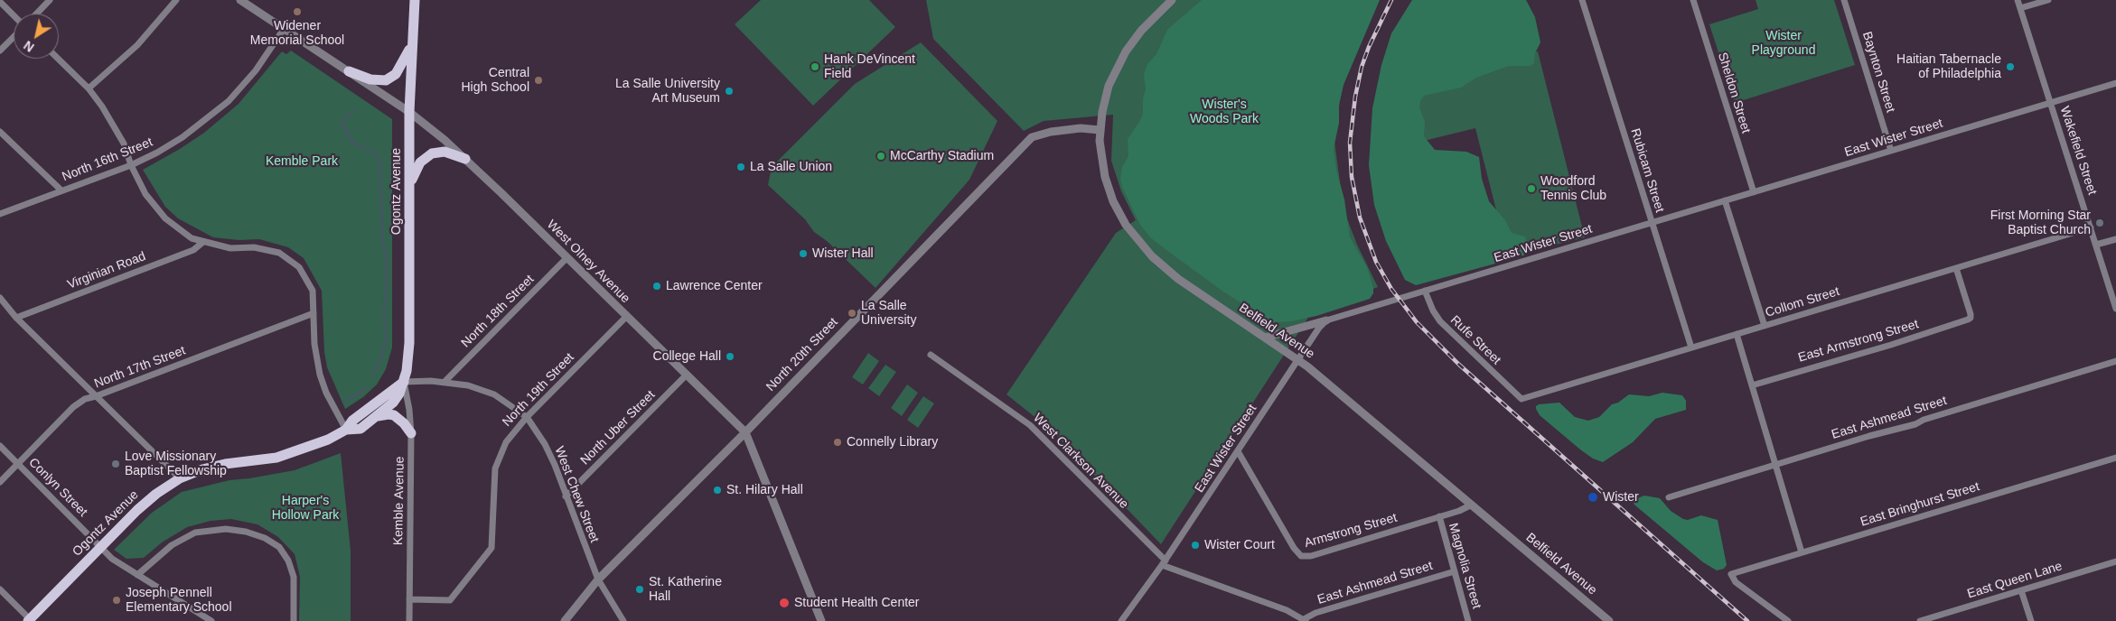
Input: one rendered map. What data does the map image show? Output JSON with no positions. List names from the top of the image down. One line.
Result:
{"streets":{"main road":["Ogontz Avenue"],"street":["Baynton Street","Sheldon Street","East Wister Street","Wakefield Street","North 16th Street","Rubicam Street","West Olney Avenue","Virginian Road","Collom Street","North 18th Street","Belfield Avenue","Rufe Street","East Armstrong Street","North 20th Street","North 17th Street","North 19th Street","East Ashmead Street","North Uber Street","West Clarkson Avenue","Conlyn Street","West Chew Street","Kemble Avenue","East Bringhurst Street","Armstrong Street","Magnolia Street","East Queen Lane"]},"crossings":[["Baynton Street","East Wister Street"],["Sheldon Street","East Wister Street"],["East Wister Street","Wakefield Street"],["East Wister Street","Rubicam Street"],["East Wister Street","Belfield Avenue"],["East Wister Street","Rufe Street"],["East Wister Street","West Clarkson Avenue"],["East Wister Street","Armstrong Street"],["Wakefield Street","Collom Street"],["North 16th Street","West Olney Avenue"],["Rubicam Street","Collom Street"],["Ogontz Avenue","West Olney Avenue"],["Ogontz Avenue","Conlyn Street"],["Ogontz Avenue","West Chew Street"],["Ogontz Avenue","Kemble Avenue"],["West Olney Avenue","North 18th Street"],["West Olney Avenue","North 20th Street"],["West Olney Avenue","North 19th Street"],["West Olney Avenue","North Uber Street"],["Collom Street","Rufe Street"],["Collom Street","East Armstrong Street"],["North 18th Street","West Chew Street"],["Belfield Avenue","North 20th Street"],["Belfield Avenue","Armstrong Street"],["North 20th Street","West Chew Street"],["North 17th Street","Conlyn Street"],["North 19th Street","West Chew Street"],["North 19th Street","Kemble Avenue"],["East Ashmead Street","West Clarkson Avenue"],["East Ashmead Street","Magnolia Street"],["North Uber Street","West Chew Street"],["West Chew Street","Kemble Avenue"],["Armstrong Street","Magnolia Street"]],"parks":["Wister Playground","Wister's Woods Park","Kemble Park","Harper's Hollow Park"],"places":["Widener Memorial School","Hank DeVincent Field","Haitian Tabernacle of Philadelphia","Central High School","La Salle University Art Museum","McCarthy Stadium","La Salle Union","Woodford Tennis Club","First Morning Star Baptist Church","Wister Hall","Lawrence Center","La Salle University","College Hall","Connelly Library","Love Missionary Baptist Fellowship","St. Hilary Hall","Wister","Wister Court","St. Katherine Hall","Joseph Pennell Elementary School","Student Health Center"],"north":"bottom left"}
